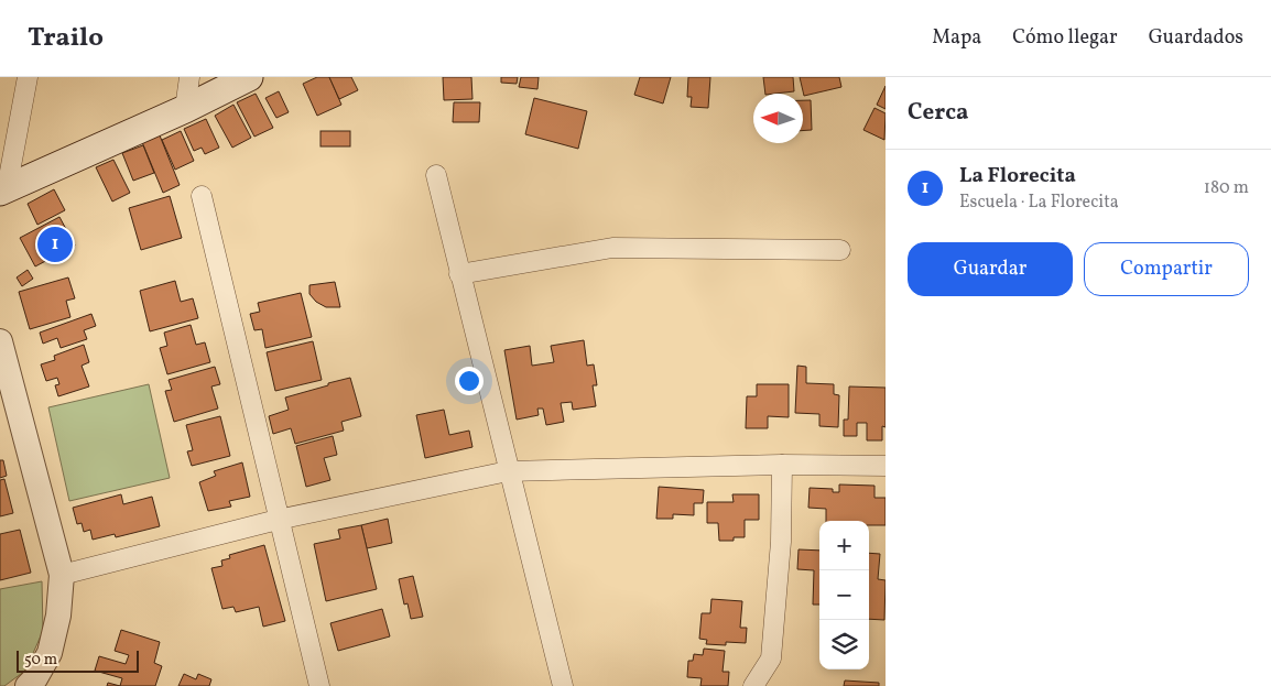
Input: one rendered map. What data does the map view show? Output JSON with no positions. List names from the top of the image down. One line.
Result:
{"scale_bar":"50 m","north":"left","page":{"header":"Trailo","nav":["Mapa","Cómo llegar","Guardados"],"heading":"Cerca","list":[{"mark":"1","name":"La Florecita","note":"Escuela · La Florecita","value":"180 m"}],"pins":"1","buttons":["Guardar","Compartir"],"map_buttons":["+","−"],"scale":"50 m"}}
